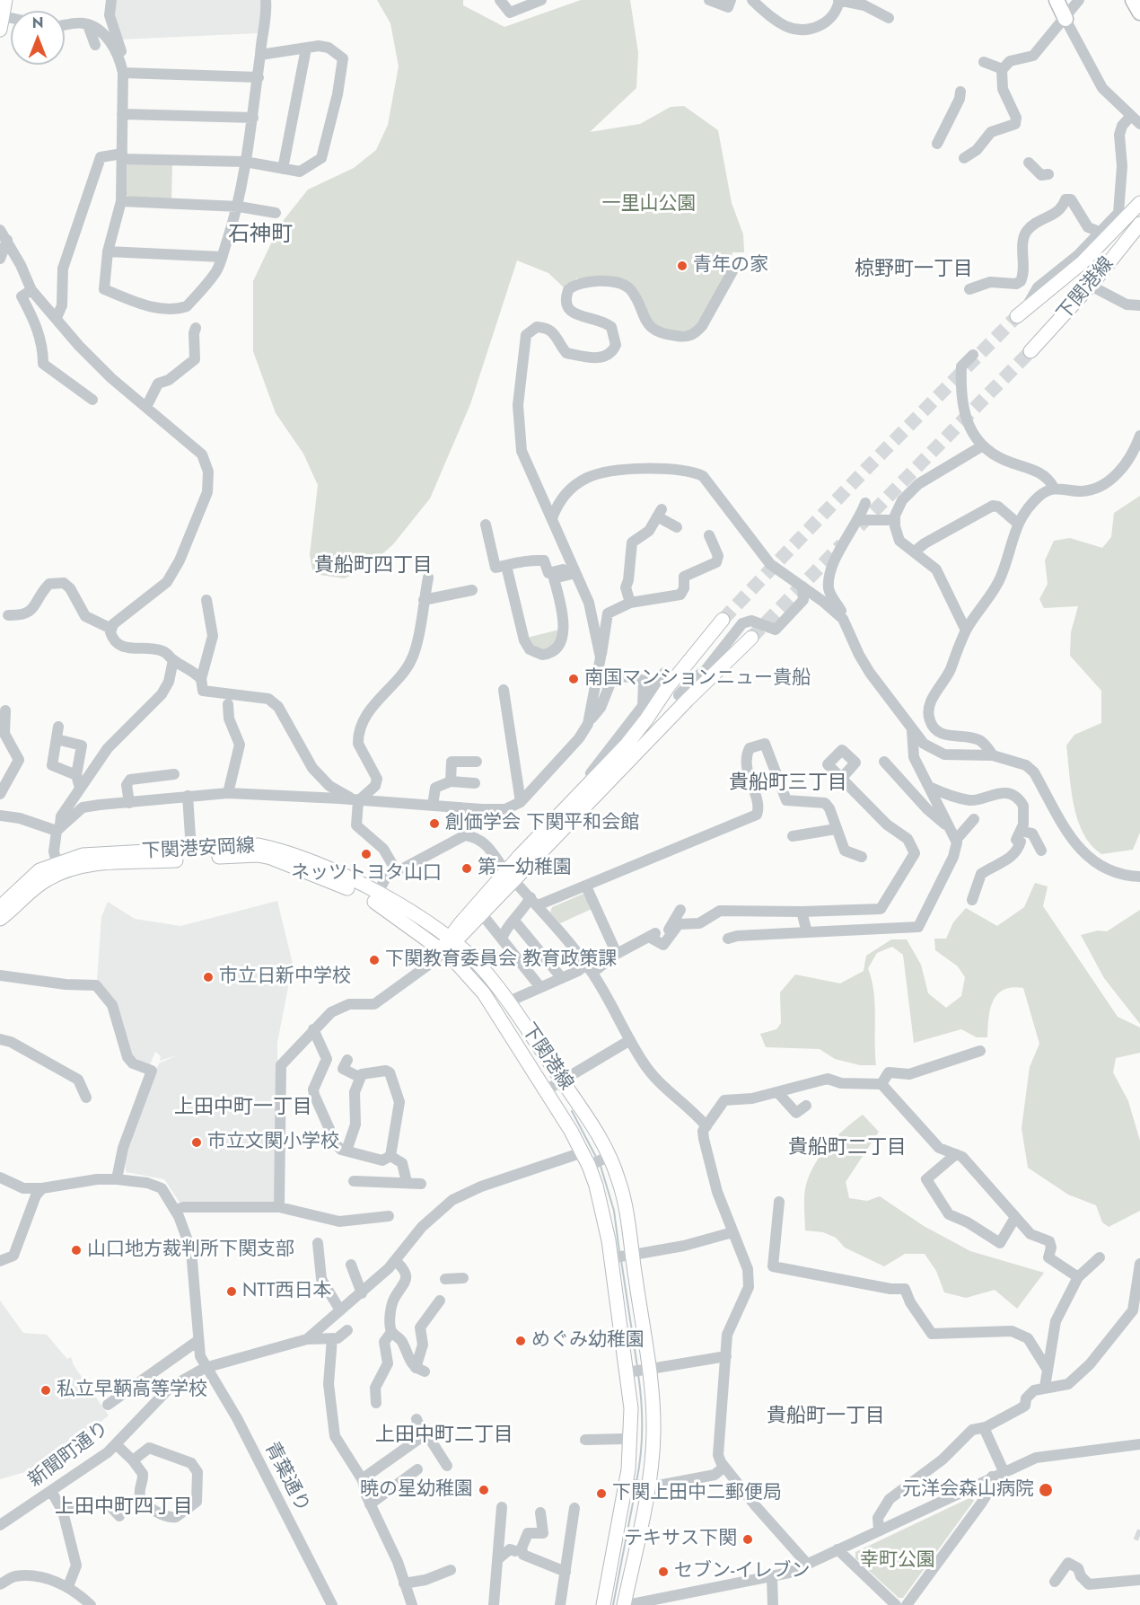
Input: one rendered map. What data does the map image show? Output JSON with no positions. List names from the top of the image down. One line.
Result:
{"streets":{"main road":["下関港線","下関港安岡線"],"street":["新聞町通り","青葉通り"]},"crossings":[["下関港線","下関港安岡線"],["新聞町通り","青葉通り"]],"districts":["石神町","椋野町一丁目","貴船町四丁目","貴船町三丁目","上田中町一丁目","貴船町二丁目","貴船町一丁目","上田中町二丁目","上田中町四丁目"],"parks":["一里山公園","幸町公園"],"places":["青年の家","南国マンションニュー貴船","創価学会 下関平和会館","ネッツトヨタ山口","第一幼稚園","下関教育委員会 教育政策課","市立日新中学校","市立文関小学校","山口地方裁判所下関支部","NTT西日本","めぐみ幼稚園","私立早鞆高等学校","暁の星幼稚園","元洋会森山病院","下関上田中二郵便局","テキサス下関","セブン-イレブン"],"north":"top"}
